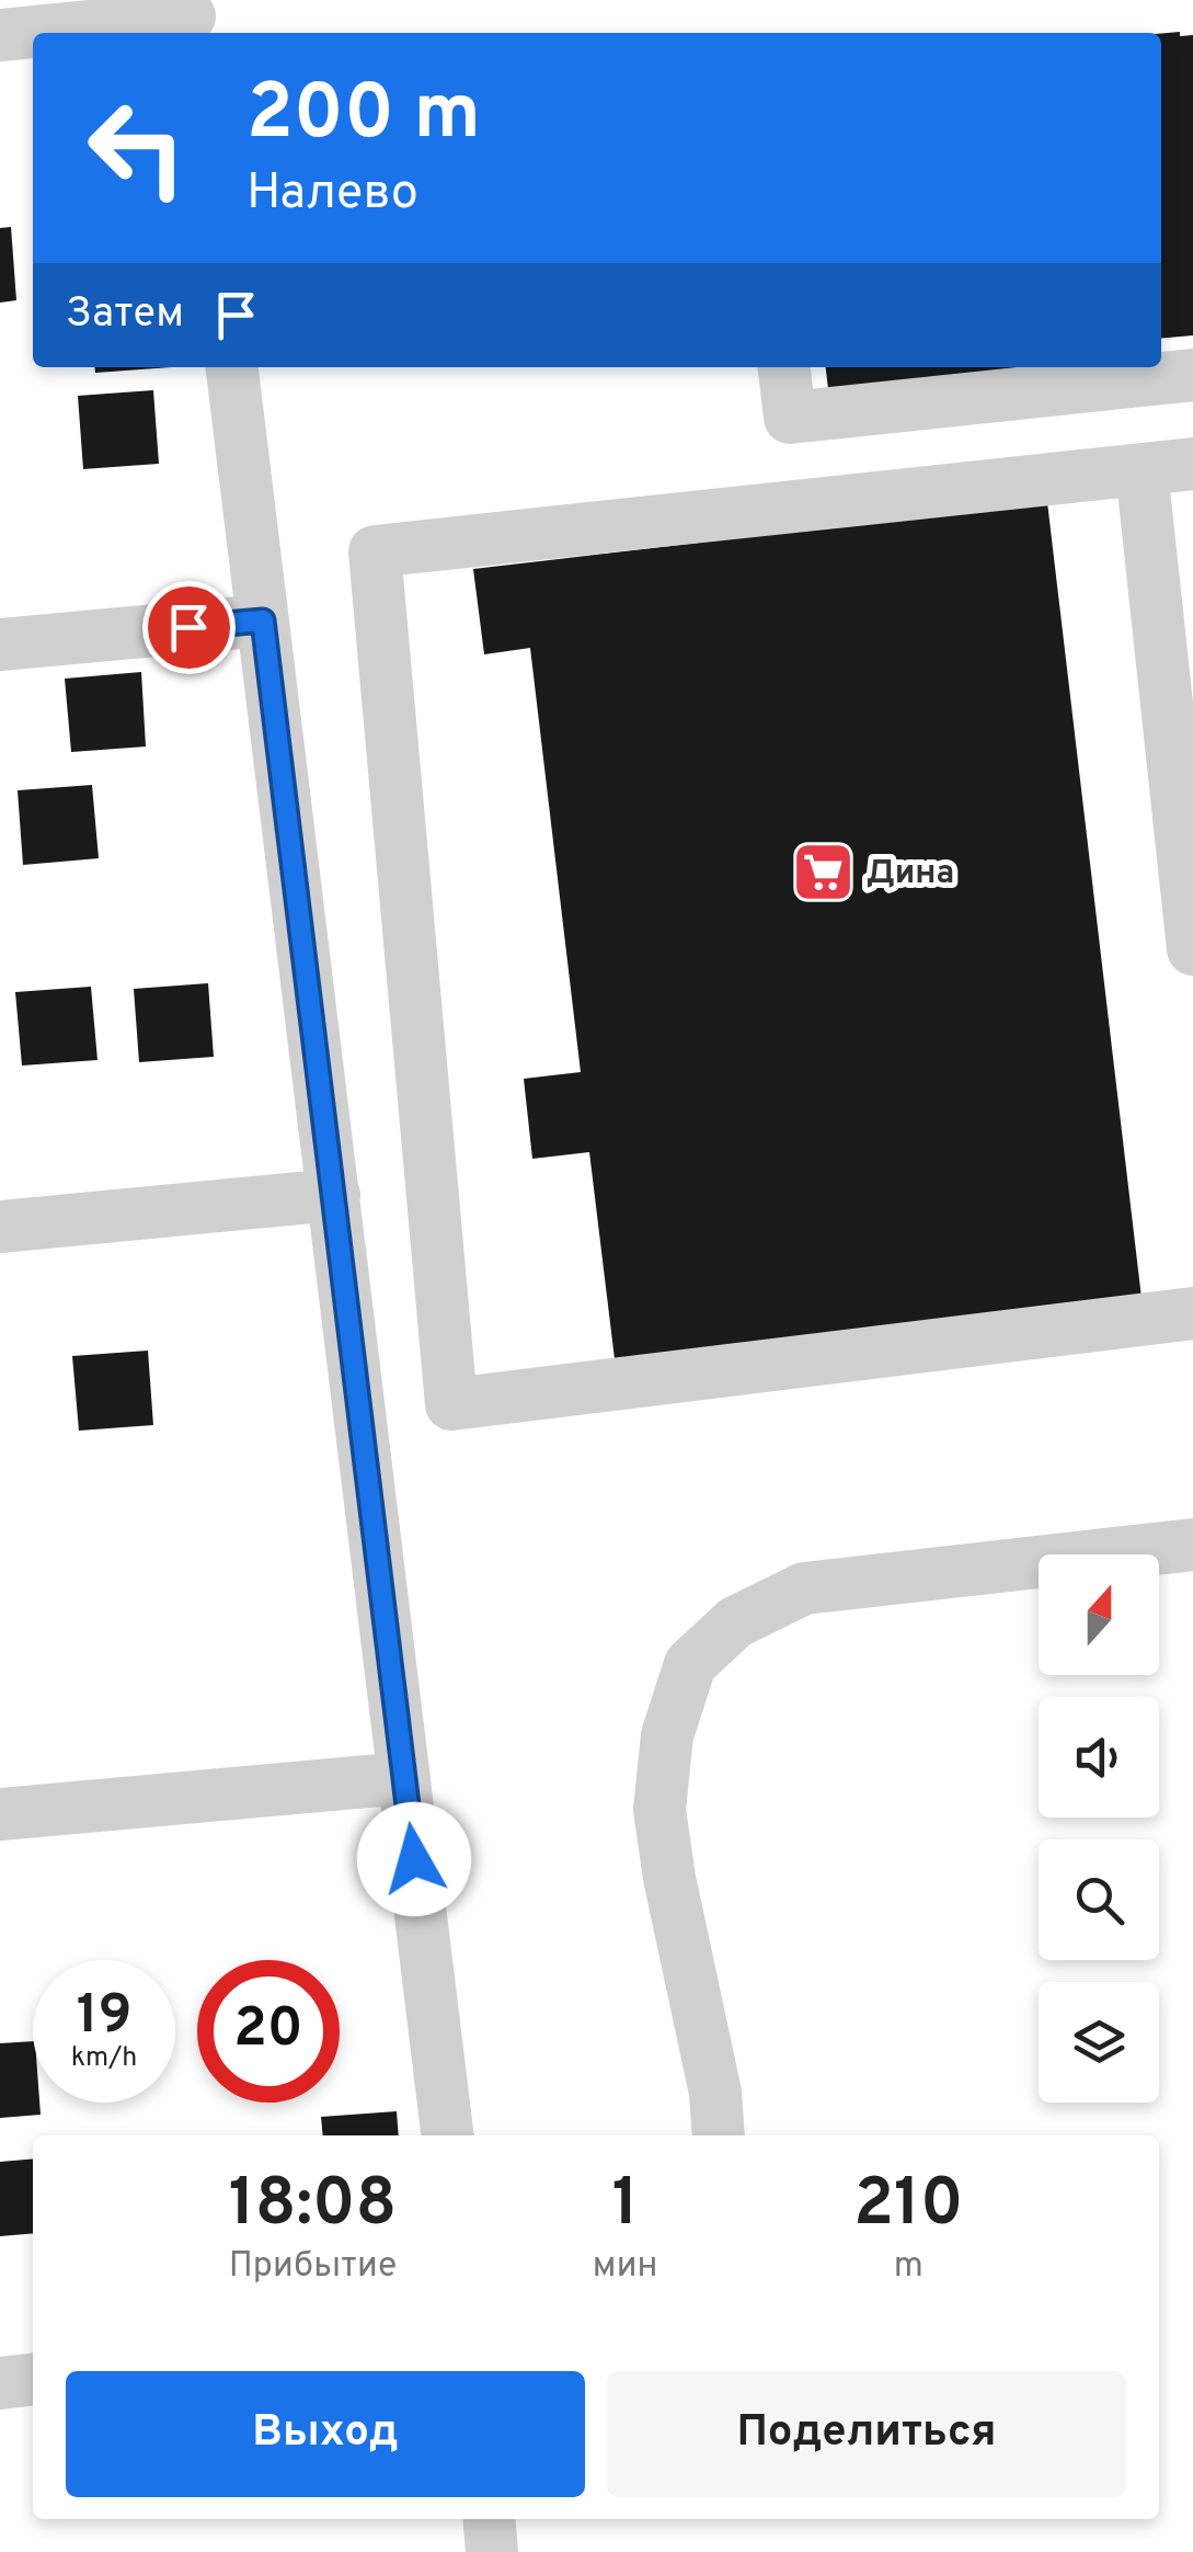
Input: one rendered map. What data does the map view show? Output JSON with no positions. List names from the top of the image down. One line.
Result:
{"places":{"supermarket":["Дина"]},"north":"top","page":{"turn":["200 m","Налево"],"then":"Затем","speed":"19 km/h","limit":"20","eta":["18:08","Прибытие","1","мин","210","m"],"buttons":["Выход","Поделиться"]}}
